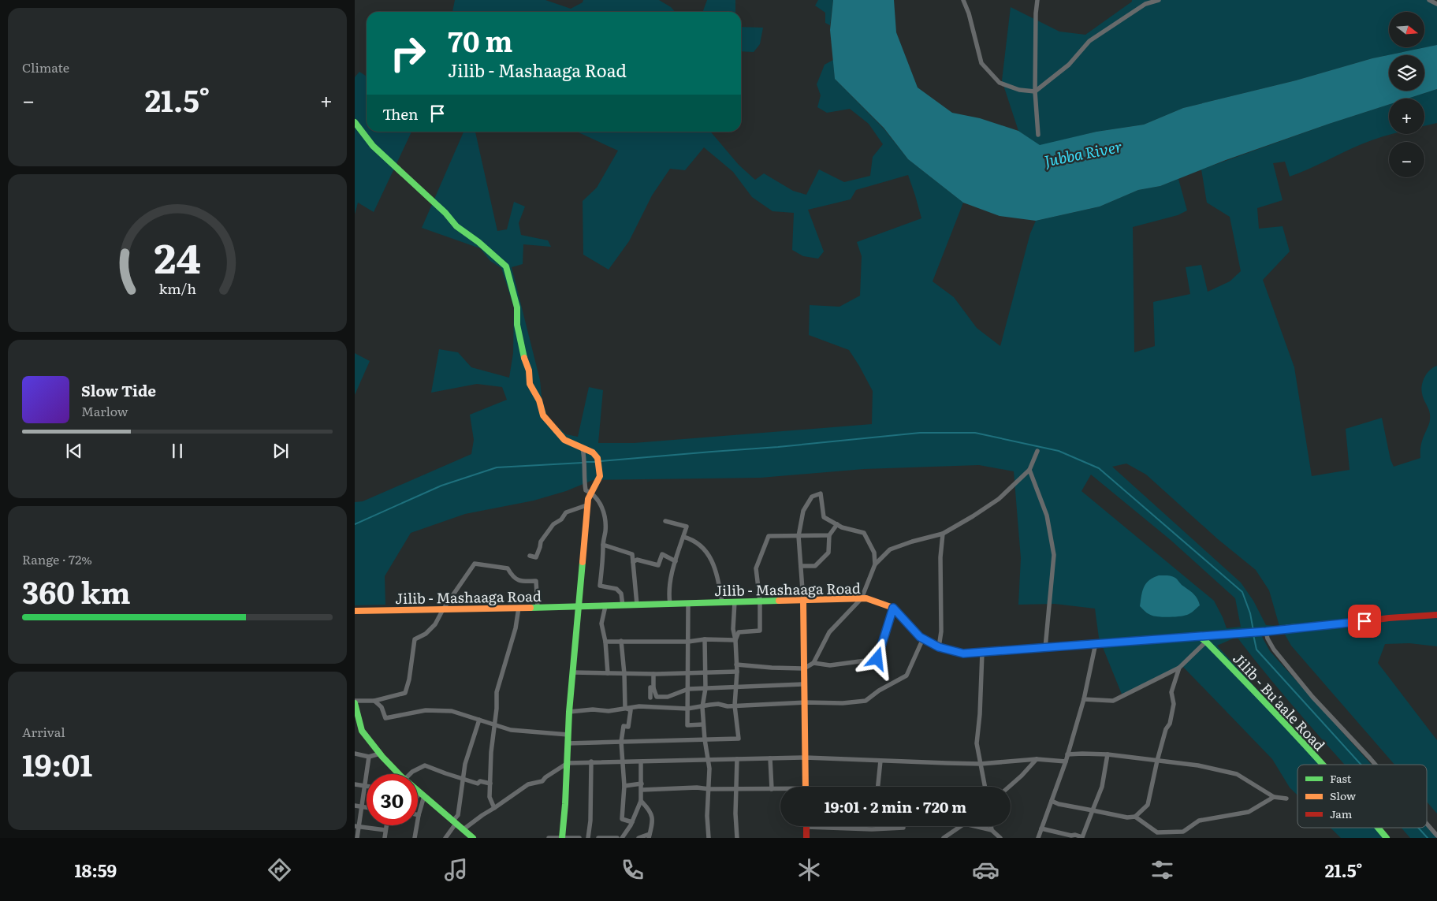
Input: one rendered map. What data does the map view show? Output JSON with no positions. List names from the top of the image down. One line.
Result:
{"streets":{"main road":["Jilib - Mashaaga Road","Jilib - Bu'aale Road"]},"crossings":[["Jilib - Mashaaga Road","Jilib - Bu'aale Road"]],"water":["Jubba River"],"legend":["Fast","Slow","Jam"],"north":"right","page":{"tile":["Climate",["Range · 72%","360 km"],["Arrival","19:01"]],"map_buttons":["+","−"],"turn":["70 m","Jilib - Mashaaga Road"],"heat":["−","21.5°","+"],"then":"Then","song":["Slow Tide","Marlow"],"limit":"30","trip":"19:01 · 2 min · 720 m","tabs":["18:59","21.5°"],"gauge":["24","km/h"]}}
